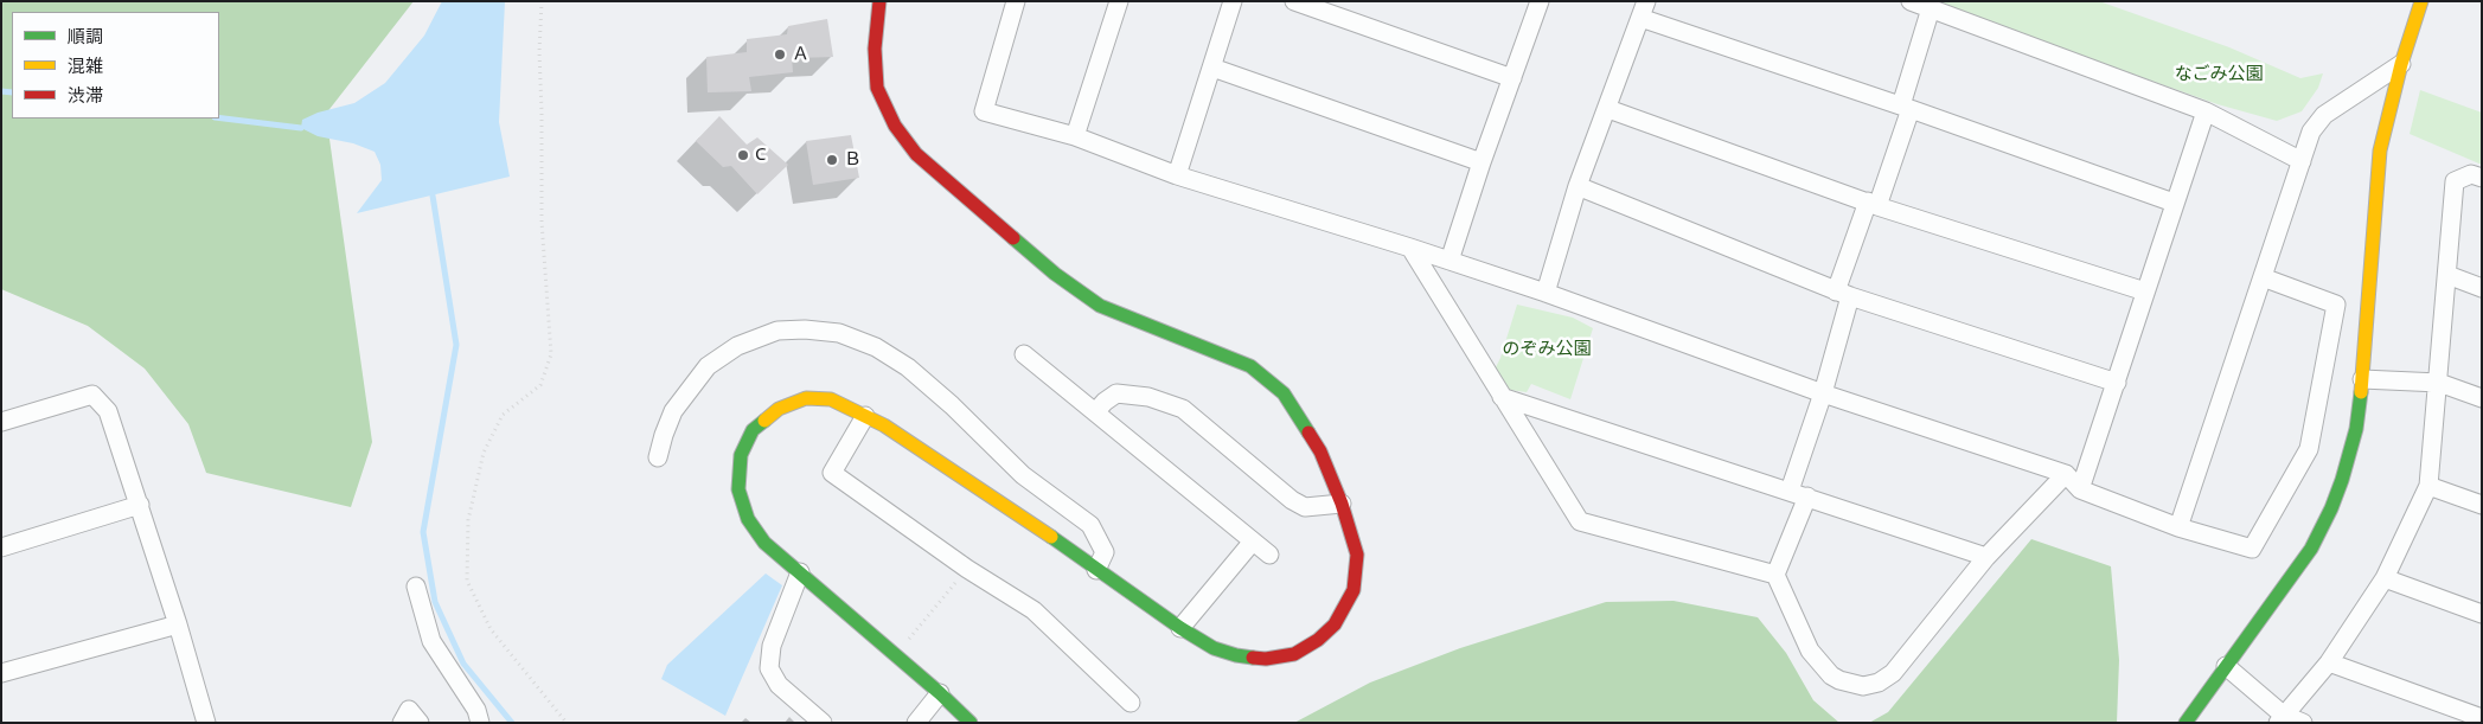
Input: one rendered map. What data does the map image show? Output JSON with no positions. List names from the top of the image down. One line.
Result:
{"parks":["なごみ公園","のぞみ公園"],"places":["Ａ","C","Ｂ"],"legend":["順調","混雑","渋滞"]}
